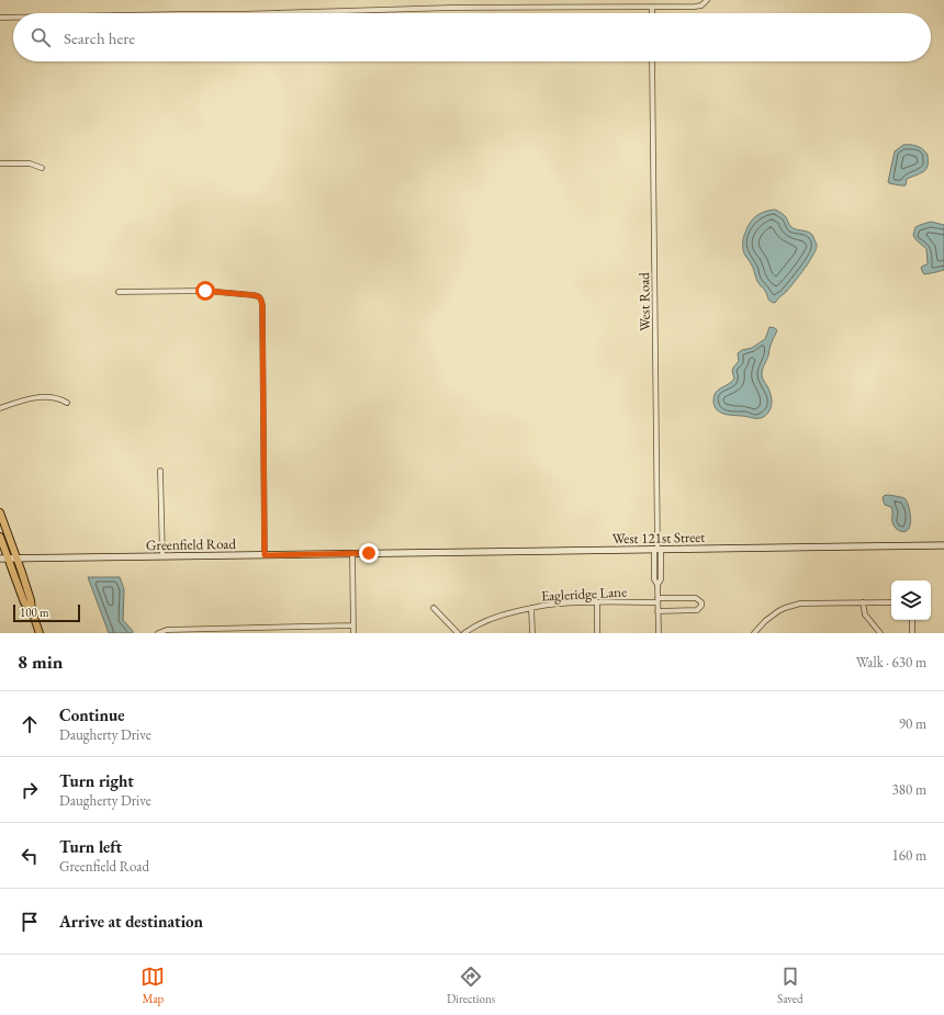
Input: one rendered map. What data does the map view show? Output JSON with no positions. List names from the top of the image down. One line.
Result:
{"streets":{"street":["West Road","West 121st Street","Greenfield Road","Eagleridge Lane"]},"crossings":[["West Road","West 121st Street"],["West Road","Eagleridge Lane"],["West 121st Street","Greenfield Road"]],"scale_bar":"100 m","page":{"search":"Search here","scale":"100 m","heading":["8 min","Walk · 630 m"],"list":[["Continue","Daugherty Drive","90 m"],["Turn right","Daugherty Drive","380 m"],["Turn left","Greenfield Road","160 m"],"Arrive at destination"],"nav":["Map","Directions","Saved"]}}
